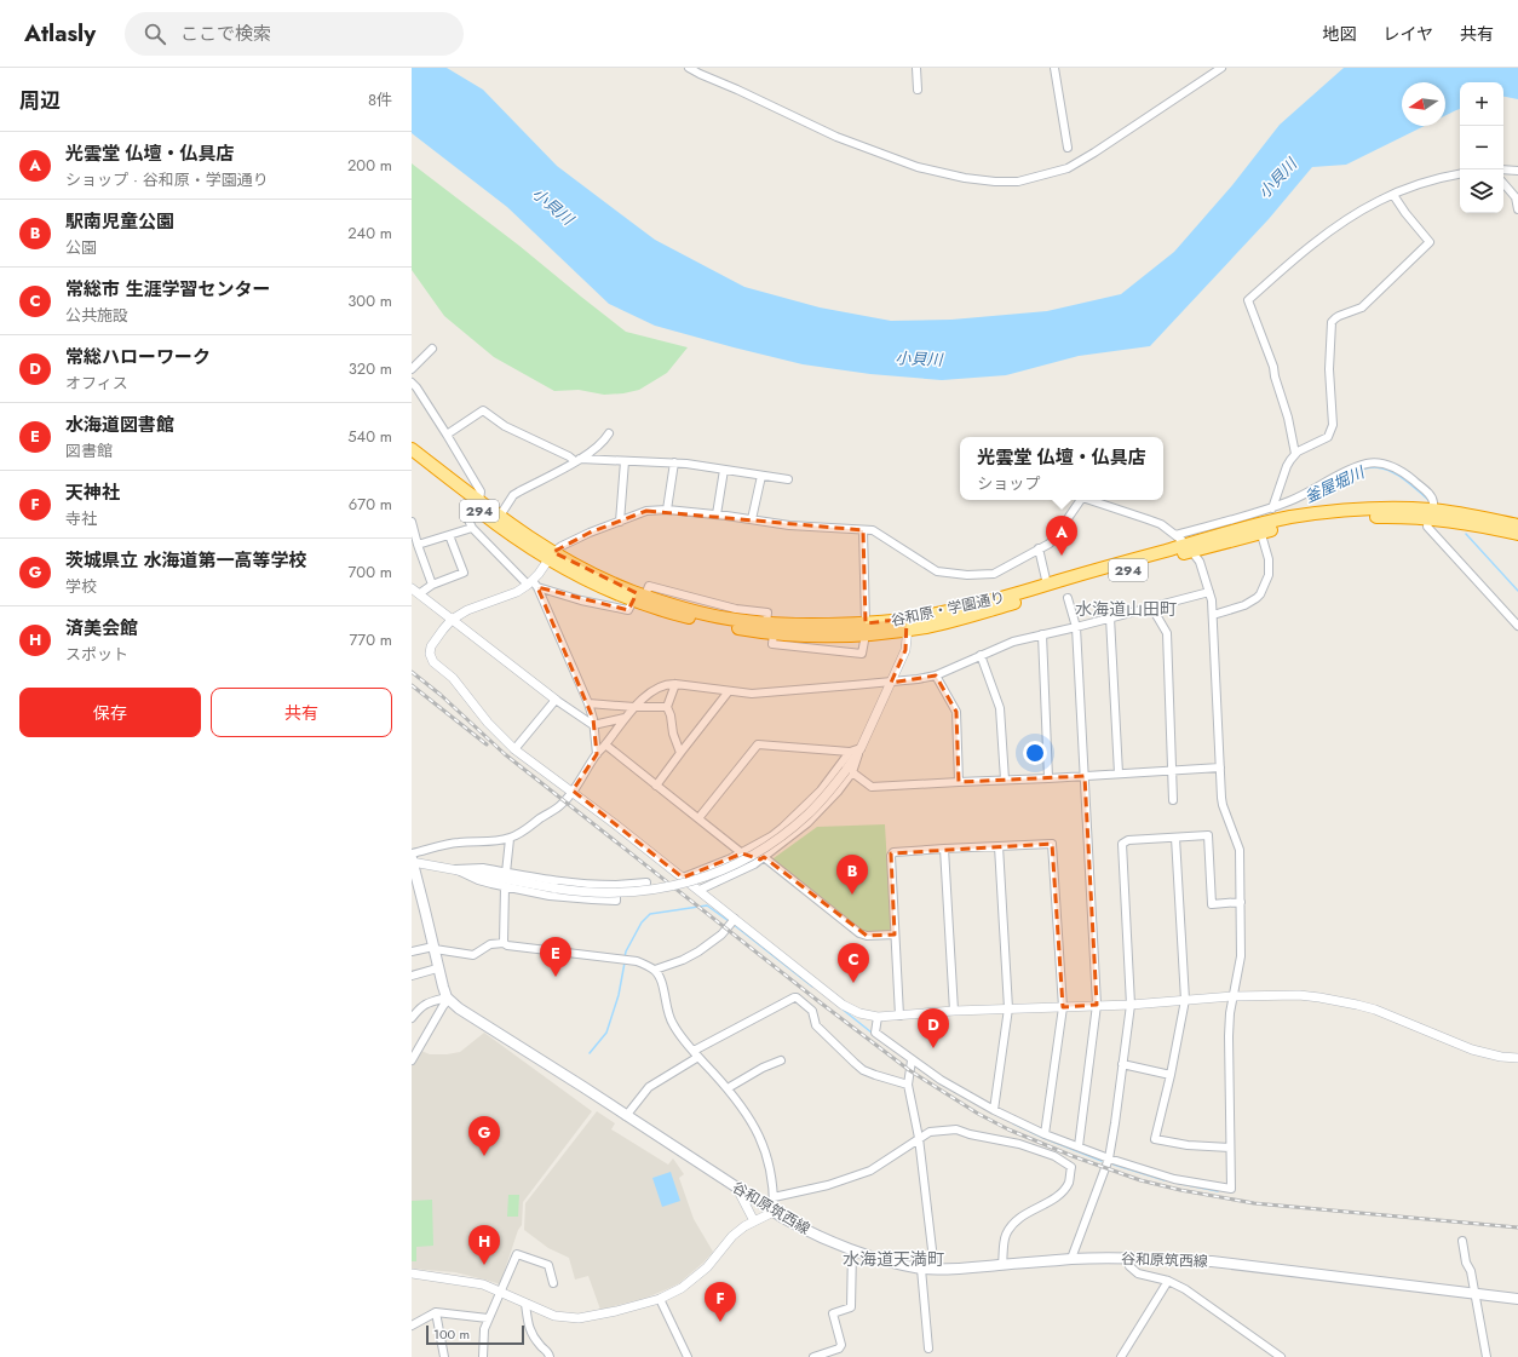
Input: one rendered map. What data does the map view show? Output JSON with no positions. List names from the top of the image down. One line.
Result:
{"streets":{"highway":["294","谷和原・学園通り"],"main road":["谷和原筑西線"]},"districts":["水海道山田町","水海道天満町"],"water":["小貝川","釜屋堀川"],"scale_bar":"100 m","north":"left","page":{"header":"Atlasly","search":"ここで検索","nav":["地図","レイヤ","共有"],"heading":["周辺","8件"],"map_buttons":["+","−"],"list":[{"mark":"A","name":"光雲堂 仏壇・仏具店","note":"ショップ · 谷和原・学園通り","value":"200 m"},{"mark":"B","name":"駅南児童公園","note":"公園","value":"240 m"},{"mark":"C","name":"常総市 生涯学習センター","note":"公共施設","value":"300 m"},{"mark":"D","name":"常総ハローワーク","note":"オフィス","value":"320 m"},{"mark":"E","name":"水海道図書館","note":"図書館","value":"540 m"},{"mark":"F","name":"天神社","note":"寺社","value":"670 m"},{"mark":"G","name":"茨城県立 水海道第一高等学校","note":"学校","value":"700 m"},{"mark":"H","name":"済美会館","note":"スポット","value":"770 m"}],"popup":["光雲堂 仏壇・仏具店","ショップ"],"pins":["A","B","E","C","D","G","H","F"],"buttons":["保存","共有"],"scale":"100 m"}}
